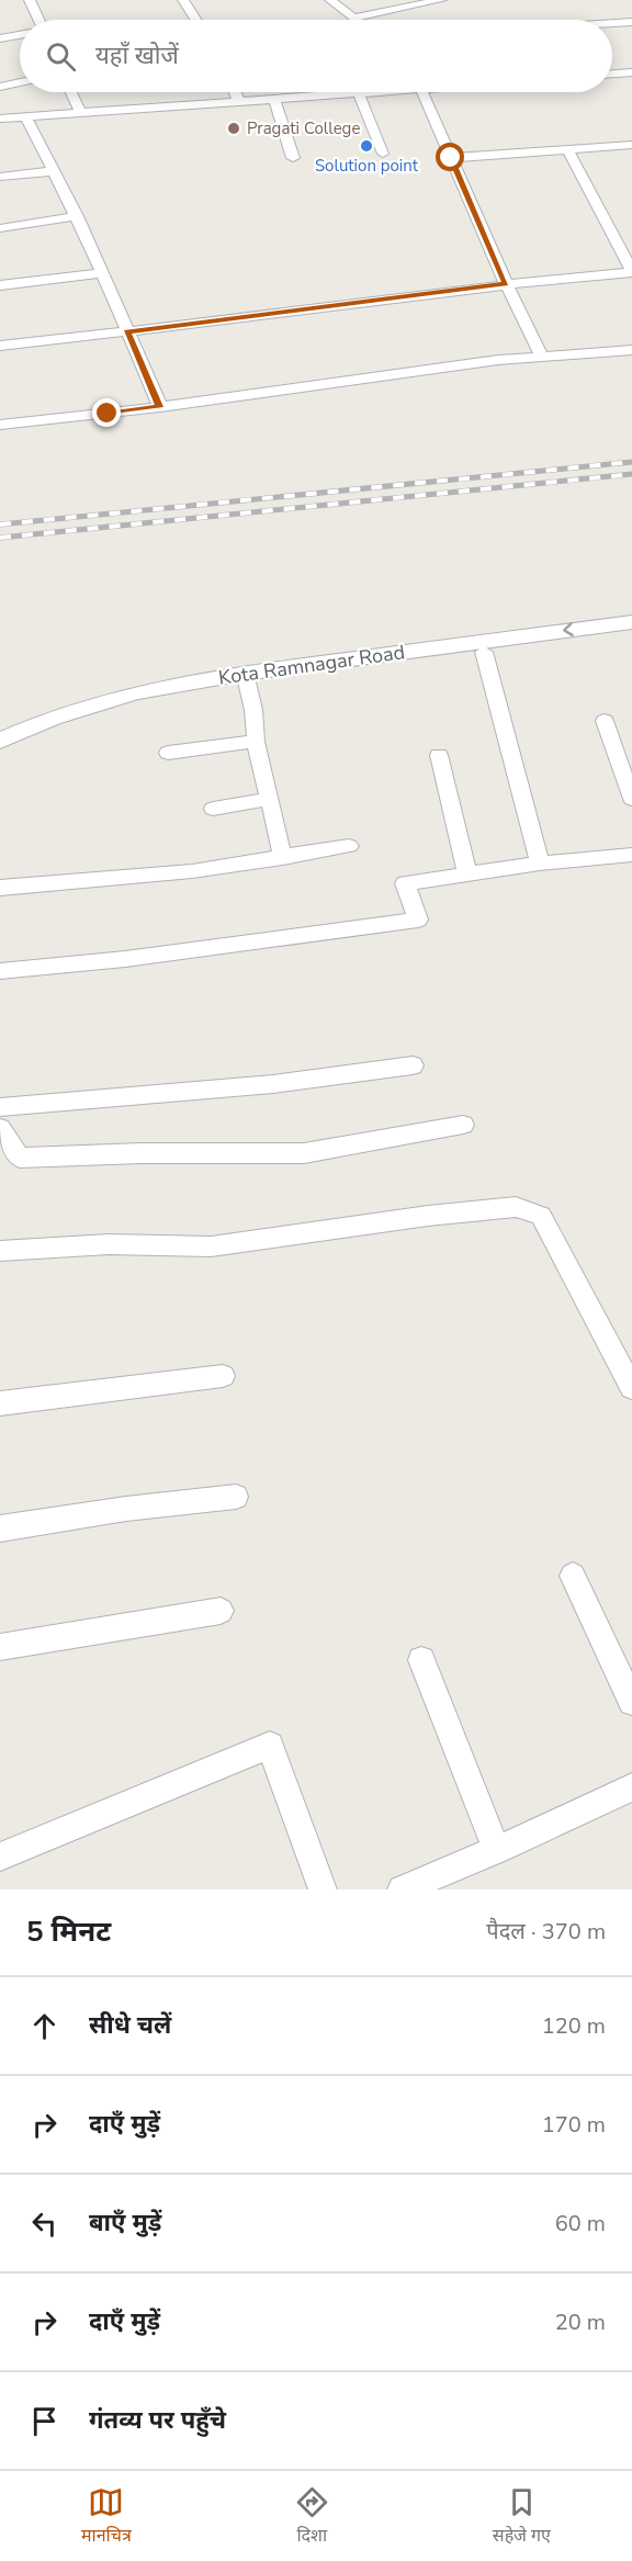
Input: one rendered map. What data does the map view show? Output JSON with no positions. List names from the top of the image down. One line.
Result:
{"streets":{"street":["Kota Ramnagar Road"]},"places":["Pragati College","Solution point"],"page":{"search":"यहाँ खोजें","heading":["5 मिनट","पैदल · 370 m"],"list":[["सीधे चलें","120 m"],["दाएँ मुड़ें","170 m"],["बाएँ मुड़ें","60 m"],["दाएँ मुड़ें","20 m"],"गंतव्य पर पहुँचे"],"nav":["मानचित्र","दिशा","सहेजे गए"]}}
